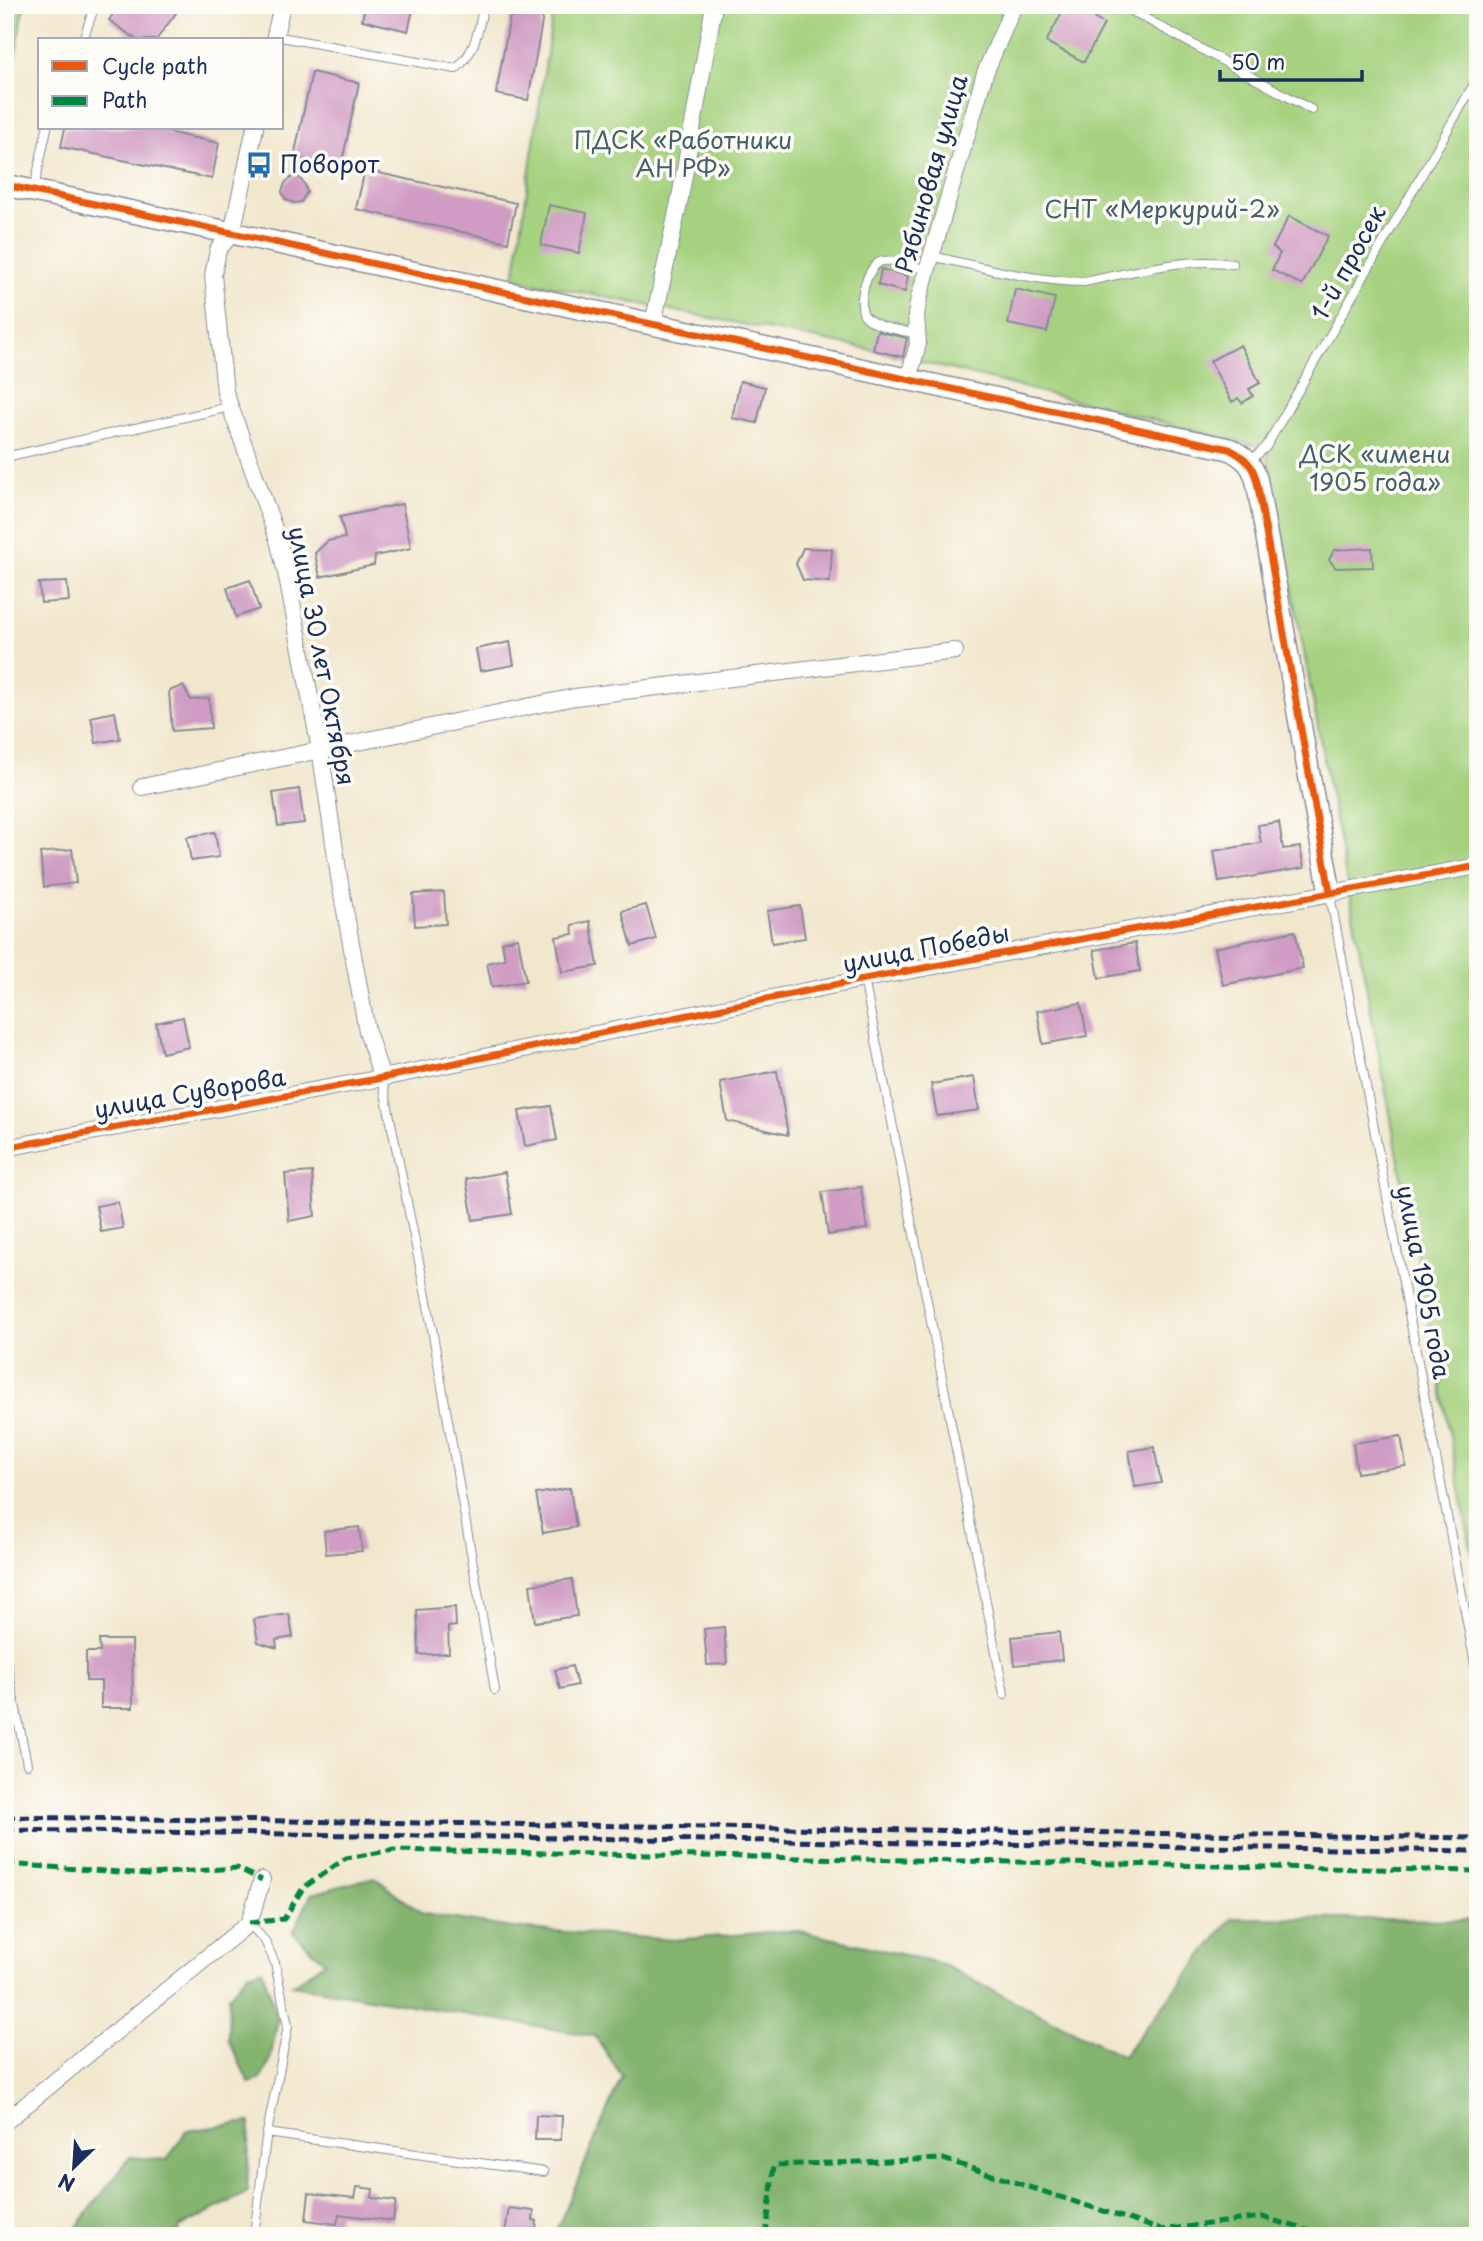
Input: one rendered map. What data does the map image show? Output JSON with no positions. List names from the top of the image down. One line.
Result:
{"streets":{"street":["Рябиновая улица","улица 30 лет Октября","улица Победы","улица Суворова"],"lane":["1-й просек","улица 1905 года"]},"crossings":[["улица 30 лет Октября","улица Победы"],["улица 30 лет Октября","улица Суворова"],["улица Победы","улица Суворова"],["улица Победы","улица 1905 года"]],"parks":["ПДСК «Работники АН РФ»","СНТ «Меркурий-2»","ДСК «имени 1905 года»"],"places":{"bus stop":["Поворот"]},"legend":["Cycle path","Path"],"scale_bar":"50 m","north":"bottom left"}
